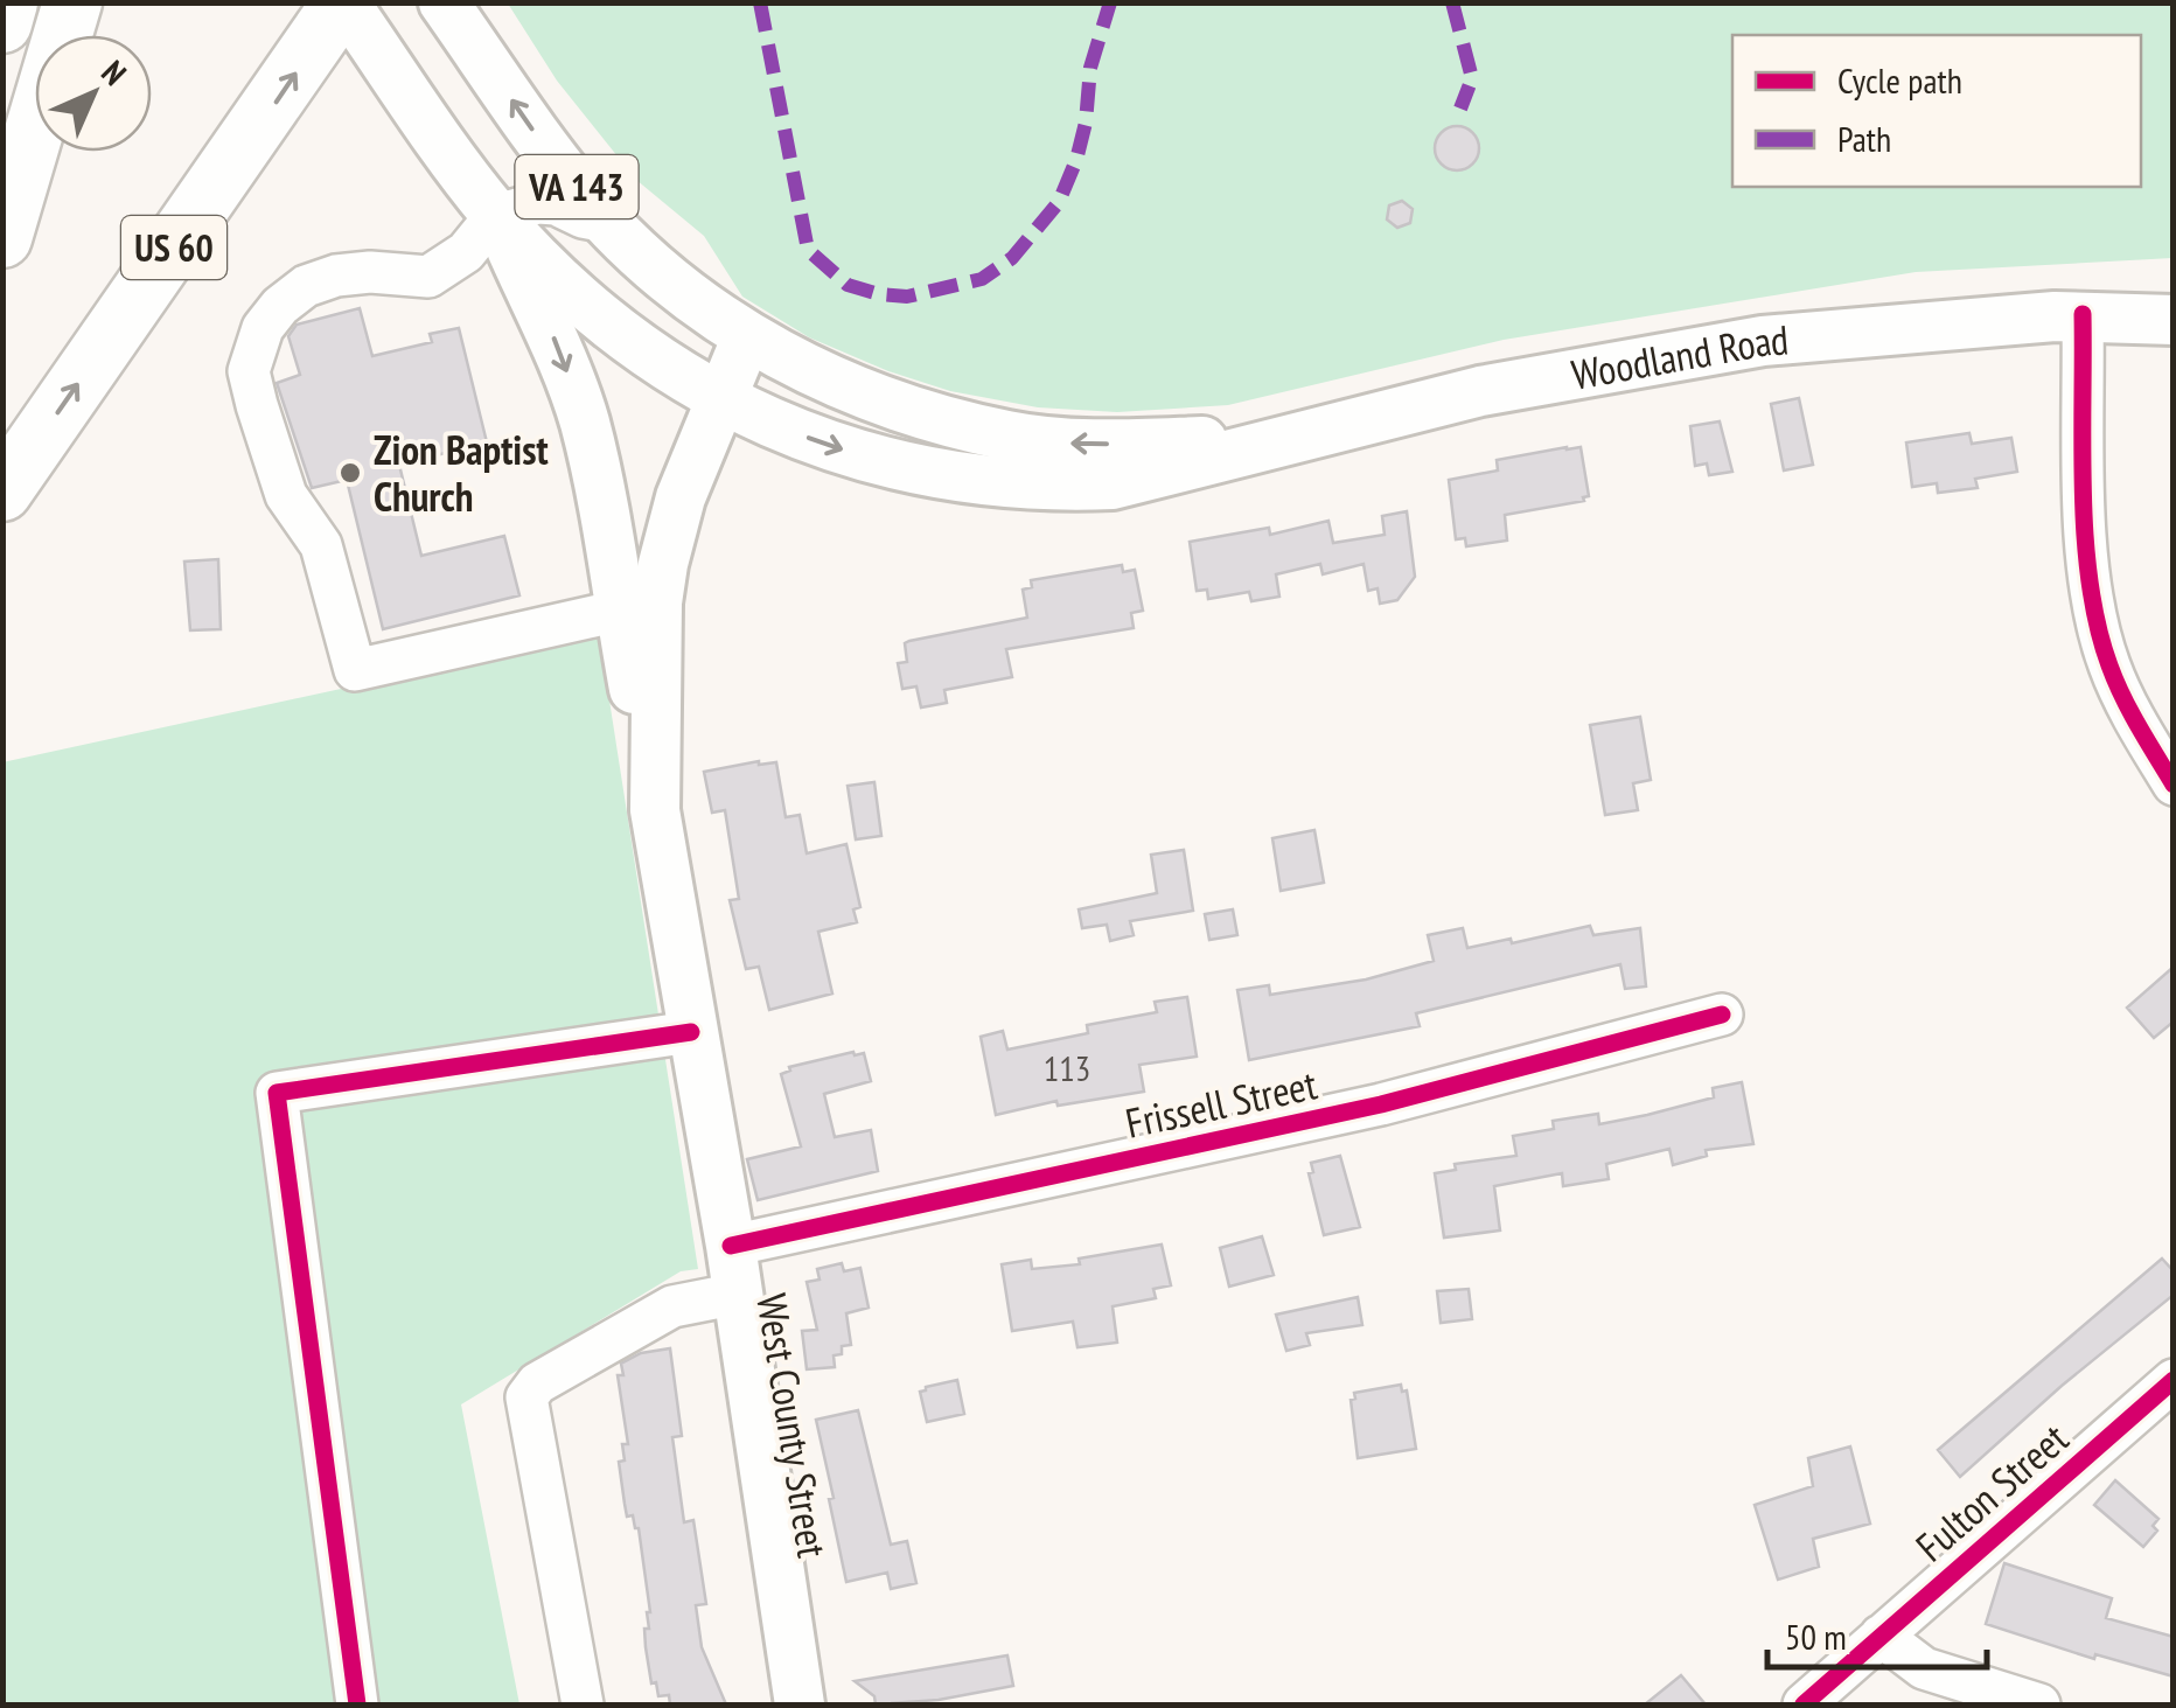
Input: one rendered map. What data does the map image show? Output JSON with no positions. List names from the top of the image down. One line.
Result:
{"streets":{"highway":["US 60"],"main road":["VA 143","Woodland Road","West County Street"],"street":["Frissell Street","Fulton Street"]},"crossings":[["VA 143","US 60"],["VA 143","Woodland Road"],["VA 143","West County Street"],["Frissell Street","West County Street"]],"places":["Zion Baptist Church"],"house_numbers":["113"],"legend":["Cycle path","Path"],"scale_bar":"50 m","north":"top right"}
